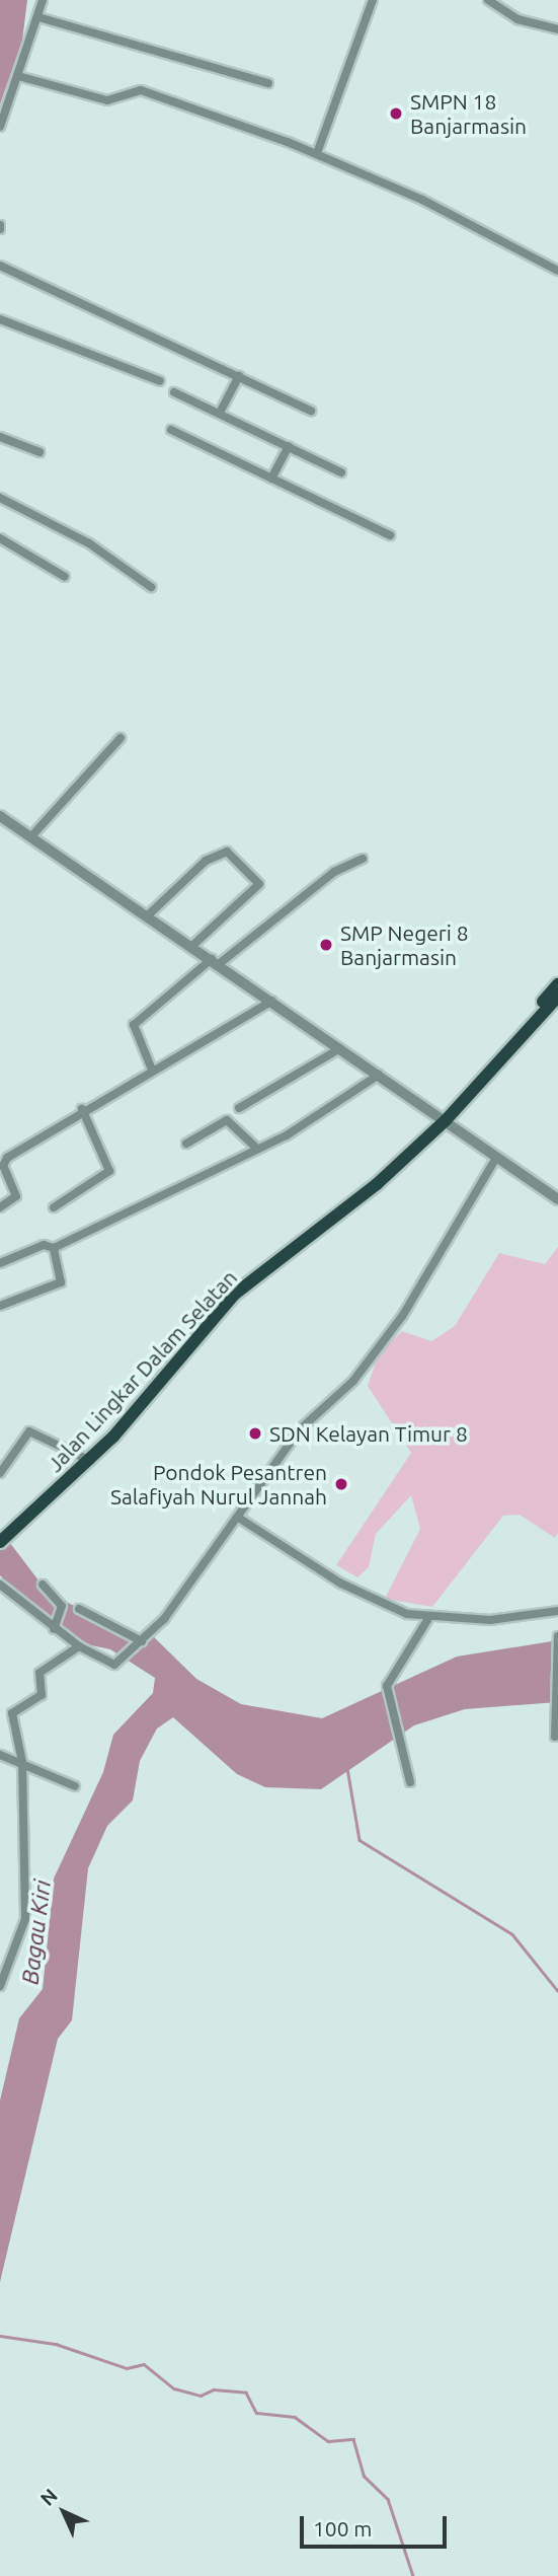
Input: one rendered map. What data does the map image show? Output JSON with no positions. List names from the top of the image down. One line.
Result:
{"streets":{"main road":["Jalan Lingkar Dalam Selatan"]},"water":["Bagau Kiri"],"places":["SMPN 18 Banjarmasin","SMP Negeri 8 Banjarmasin","SDN Kelayan Timur 8","Pondok Pesantren Salafiyah Nurul Jannah"],"scale_bar":"100 m","north":"top left"}
